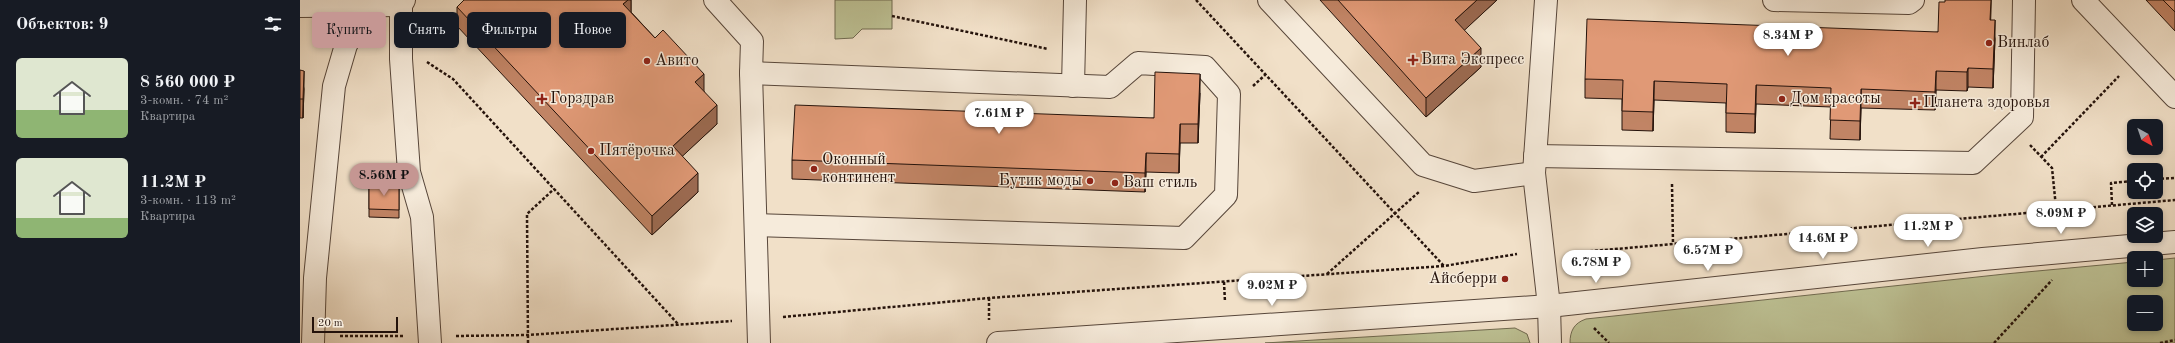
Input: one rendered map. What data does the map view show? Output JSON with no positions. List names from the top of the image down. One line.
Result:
{"places":{"other":["Винлаб","Авито","Дом красоты","Пятёрочка","Оконный континент","Бутик моды","Ваш стиль","Айсберри"],"health":["Вита Экспресс","Горздрав","Планета здоровья"]},"scale_bar":"20 m","north":"bottom right","page":{"heading":"Объектов: 9","chip":["Купить","Снять","Фильтры","Новое"],"price":["8.34M ₽","7.61M ₽","8.56M ₽","8.09M ₽","11.2M ₽","14.6M ₽","6.57M ₽","6.78M ₽","9.02M ₽"],"list":[{"name":"8 560 000 ₽","note":"3-комн. · 74 m² · Квартира"},{"name":"11.2M ₽","note":"3-комн. · 113 m² · Квартира"}],"map_buttons":["+","−"],"scale":"20 m"}}
